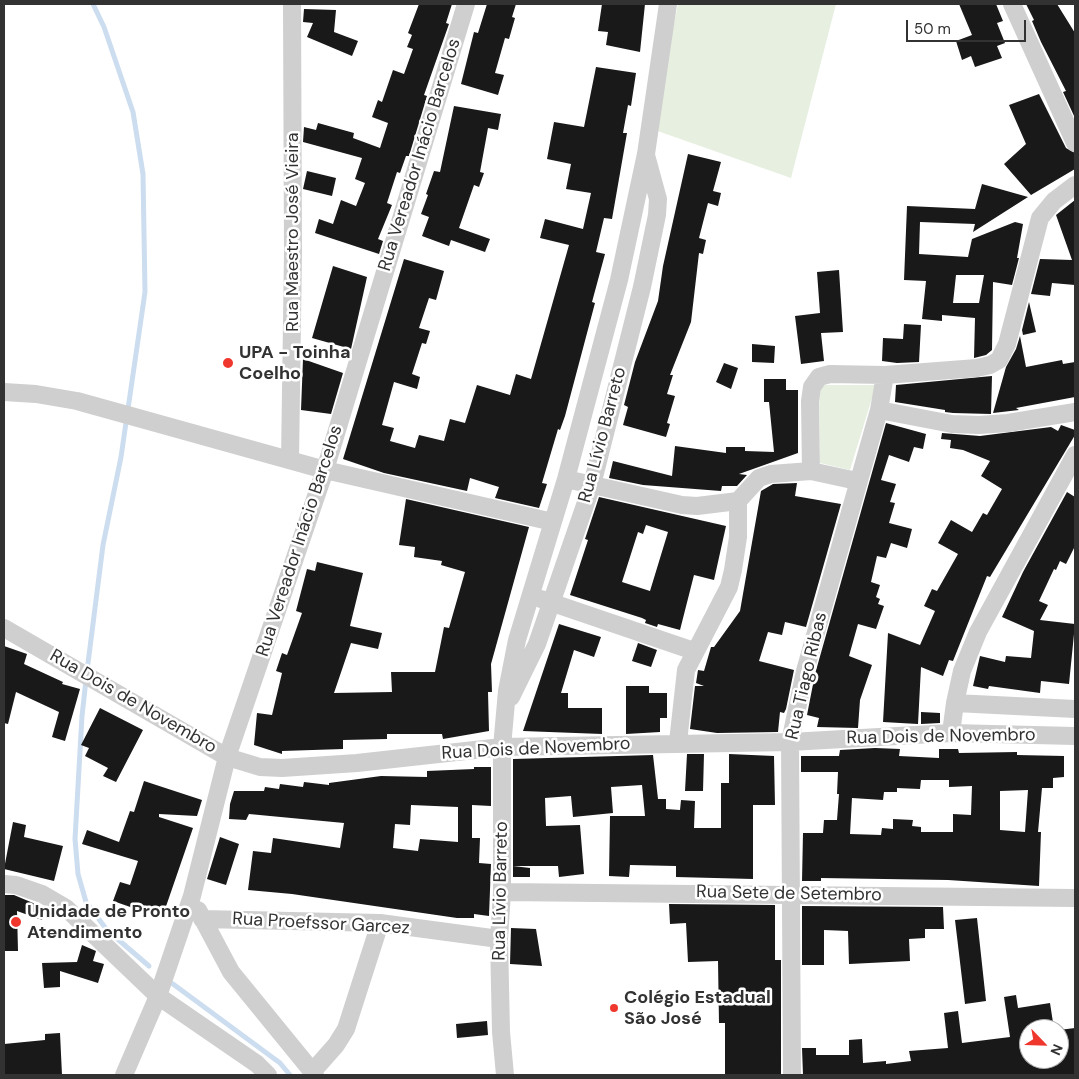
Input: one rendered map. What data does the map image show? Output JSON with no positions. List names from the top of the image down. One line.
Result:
{"streets":{"street":["Rua Vereador Inácio Barcelos","Rua Maestro José Vieira","Rua Lívio Barreto","Rua Tiago Ribas","Rua Dois de Novembro","Rua Sete de Setembro","Rua Proefssor Garcez"]},"crossings":[["Rua Vereador Inácio Barcelos","Rua Dois de Novembro"],["Rua Lívio Barreto","Rua Dois de Novembro"],["Rua Lívio Barreto","Rua Sete de Setembro"],["Rua Lívio Barreto","Rua Proefssor Garcez"],["Rua Tiago Ribas","Rua Dois de Novembro"],["Rua Tiago Ribas","Rua Sete de Setembro"]],"places":["UPA - Toinha Coelho","Unidade de Pronto Atendimento","Colégio Estadual São José"],"scale_bar":"50 m","north":"bottom right"}
